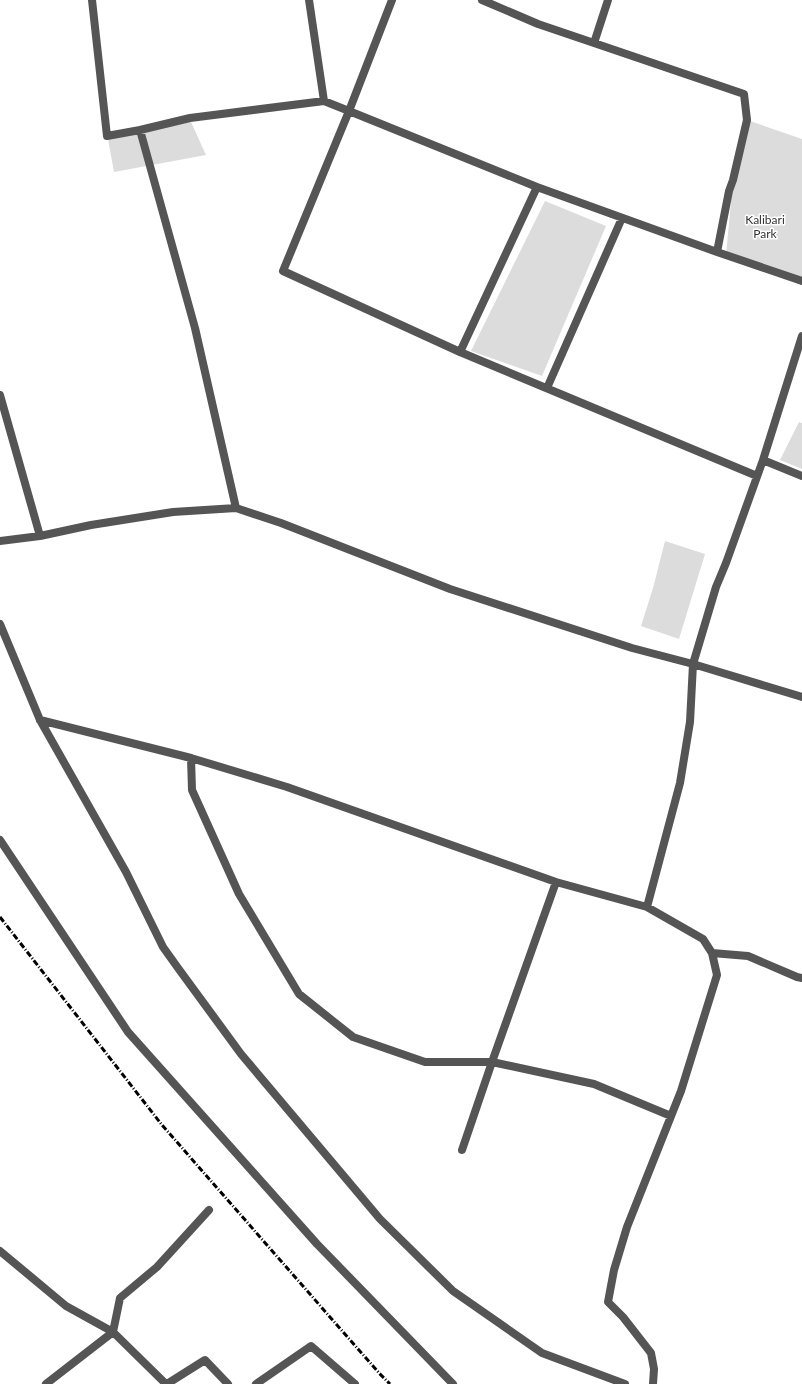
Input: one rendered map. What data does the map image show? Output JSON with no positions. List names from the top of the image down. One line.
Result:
{"parks":["Kalibari Park"]}
